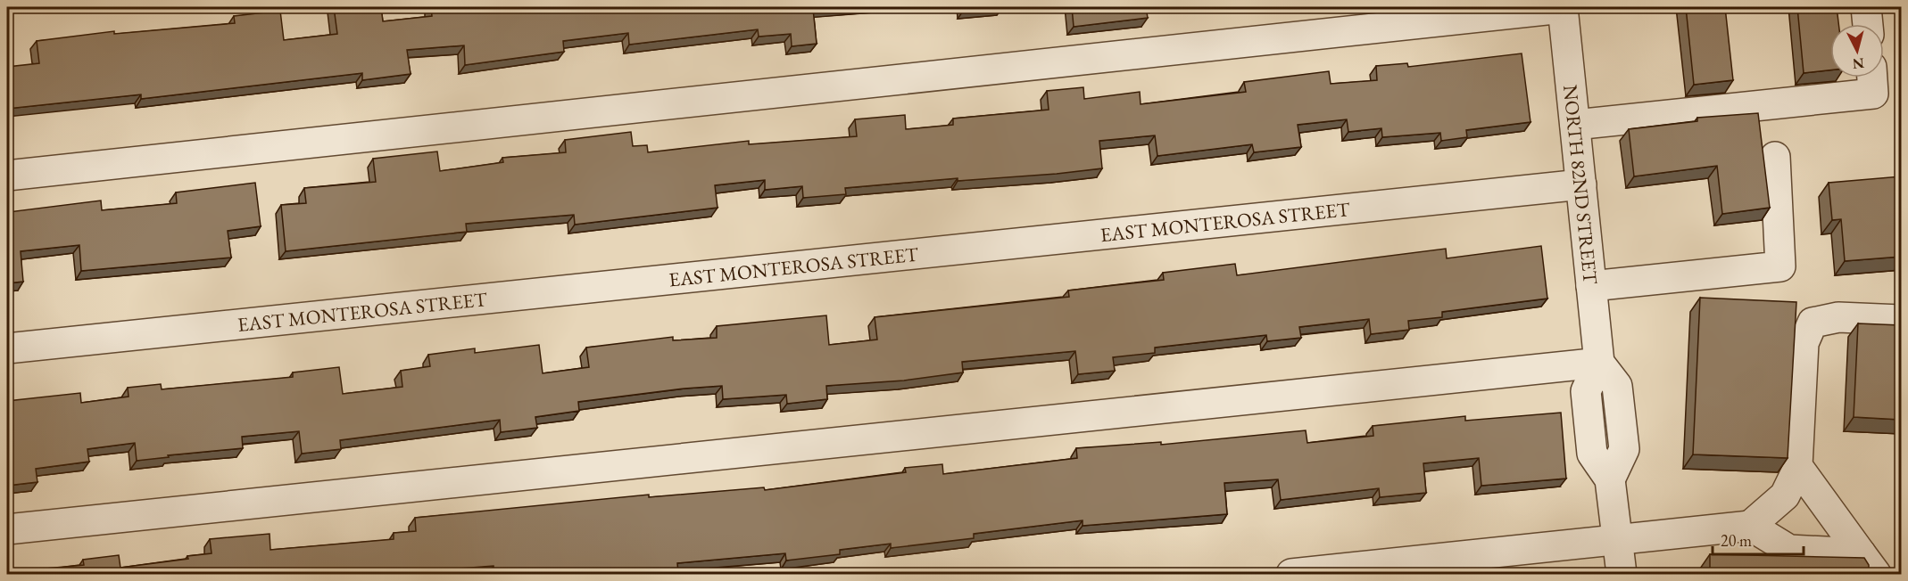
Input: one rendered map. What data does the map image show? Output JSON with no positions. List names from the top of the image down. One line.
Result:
{"streets":{"street":["NORTH 82ND STREET","EAST MONTEROSA STREET"]},"crossings":[["NORTH 82ND STREET","EAST MONTEROSA STREET"]],"scale_bar":"20 m","north":"bottom"}
